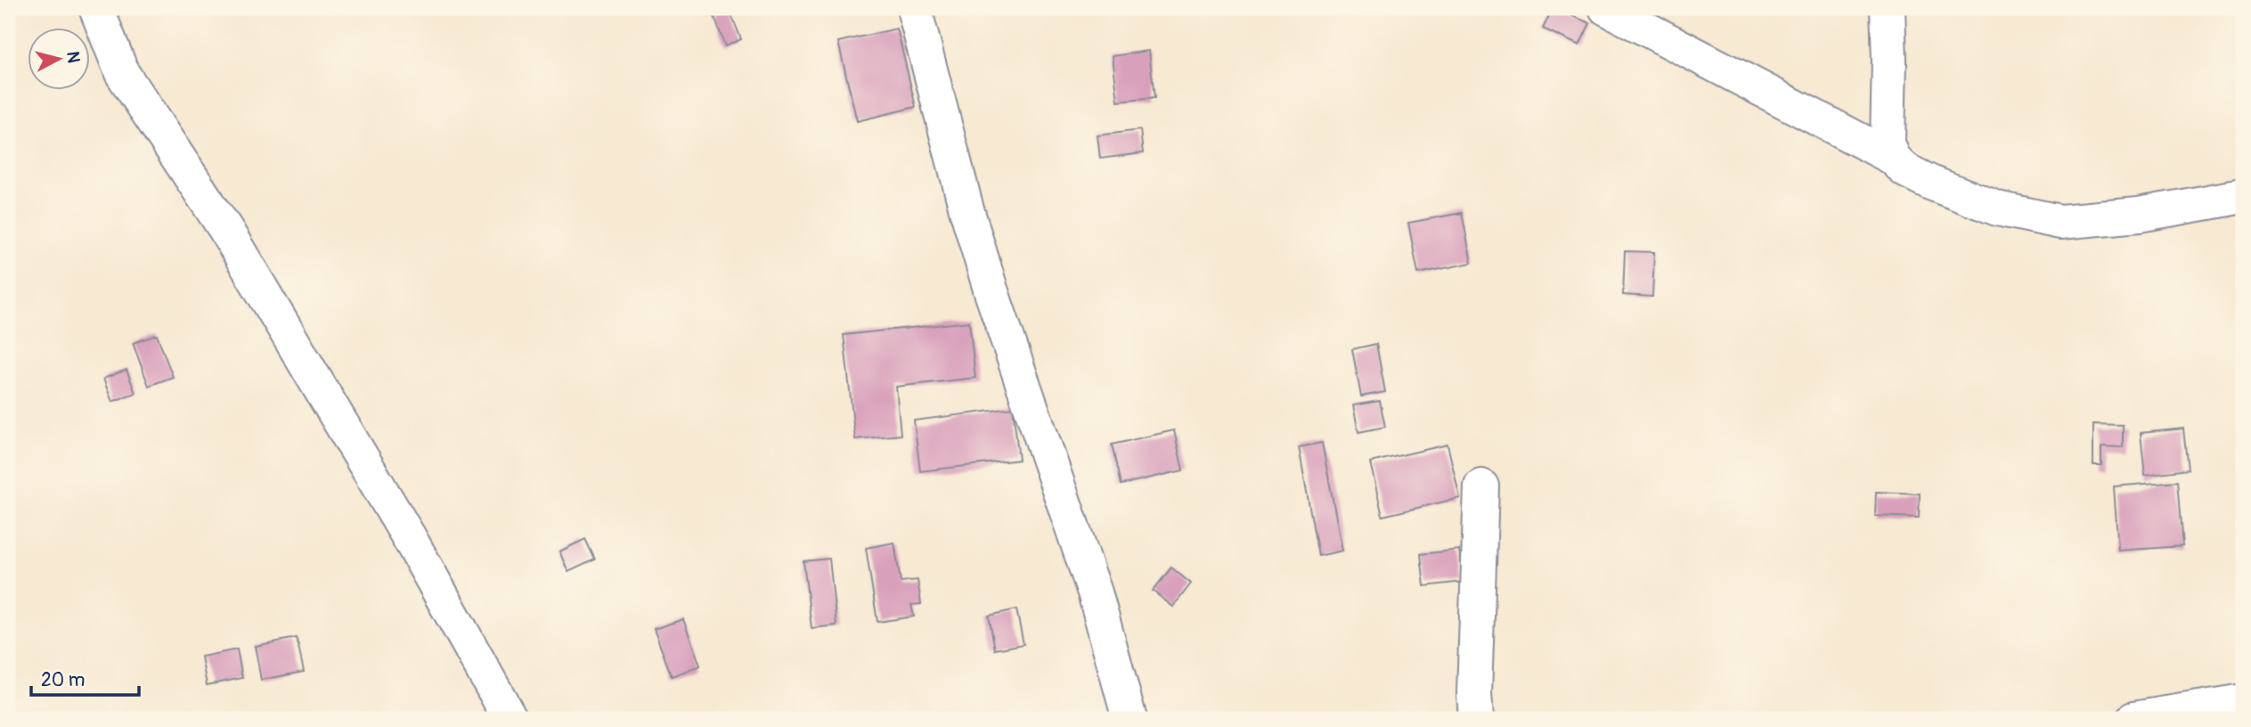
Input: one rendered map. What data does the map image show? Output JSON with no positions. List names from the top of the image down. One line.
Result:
{"scale_bar":"20 m","north":"right"}
